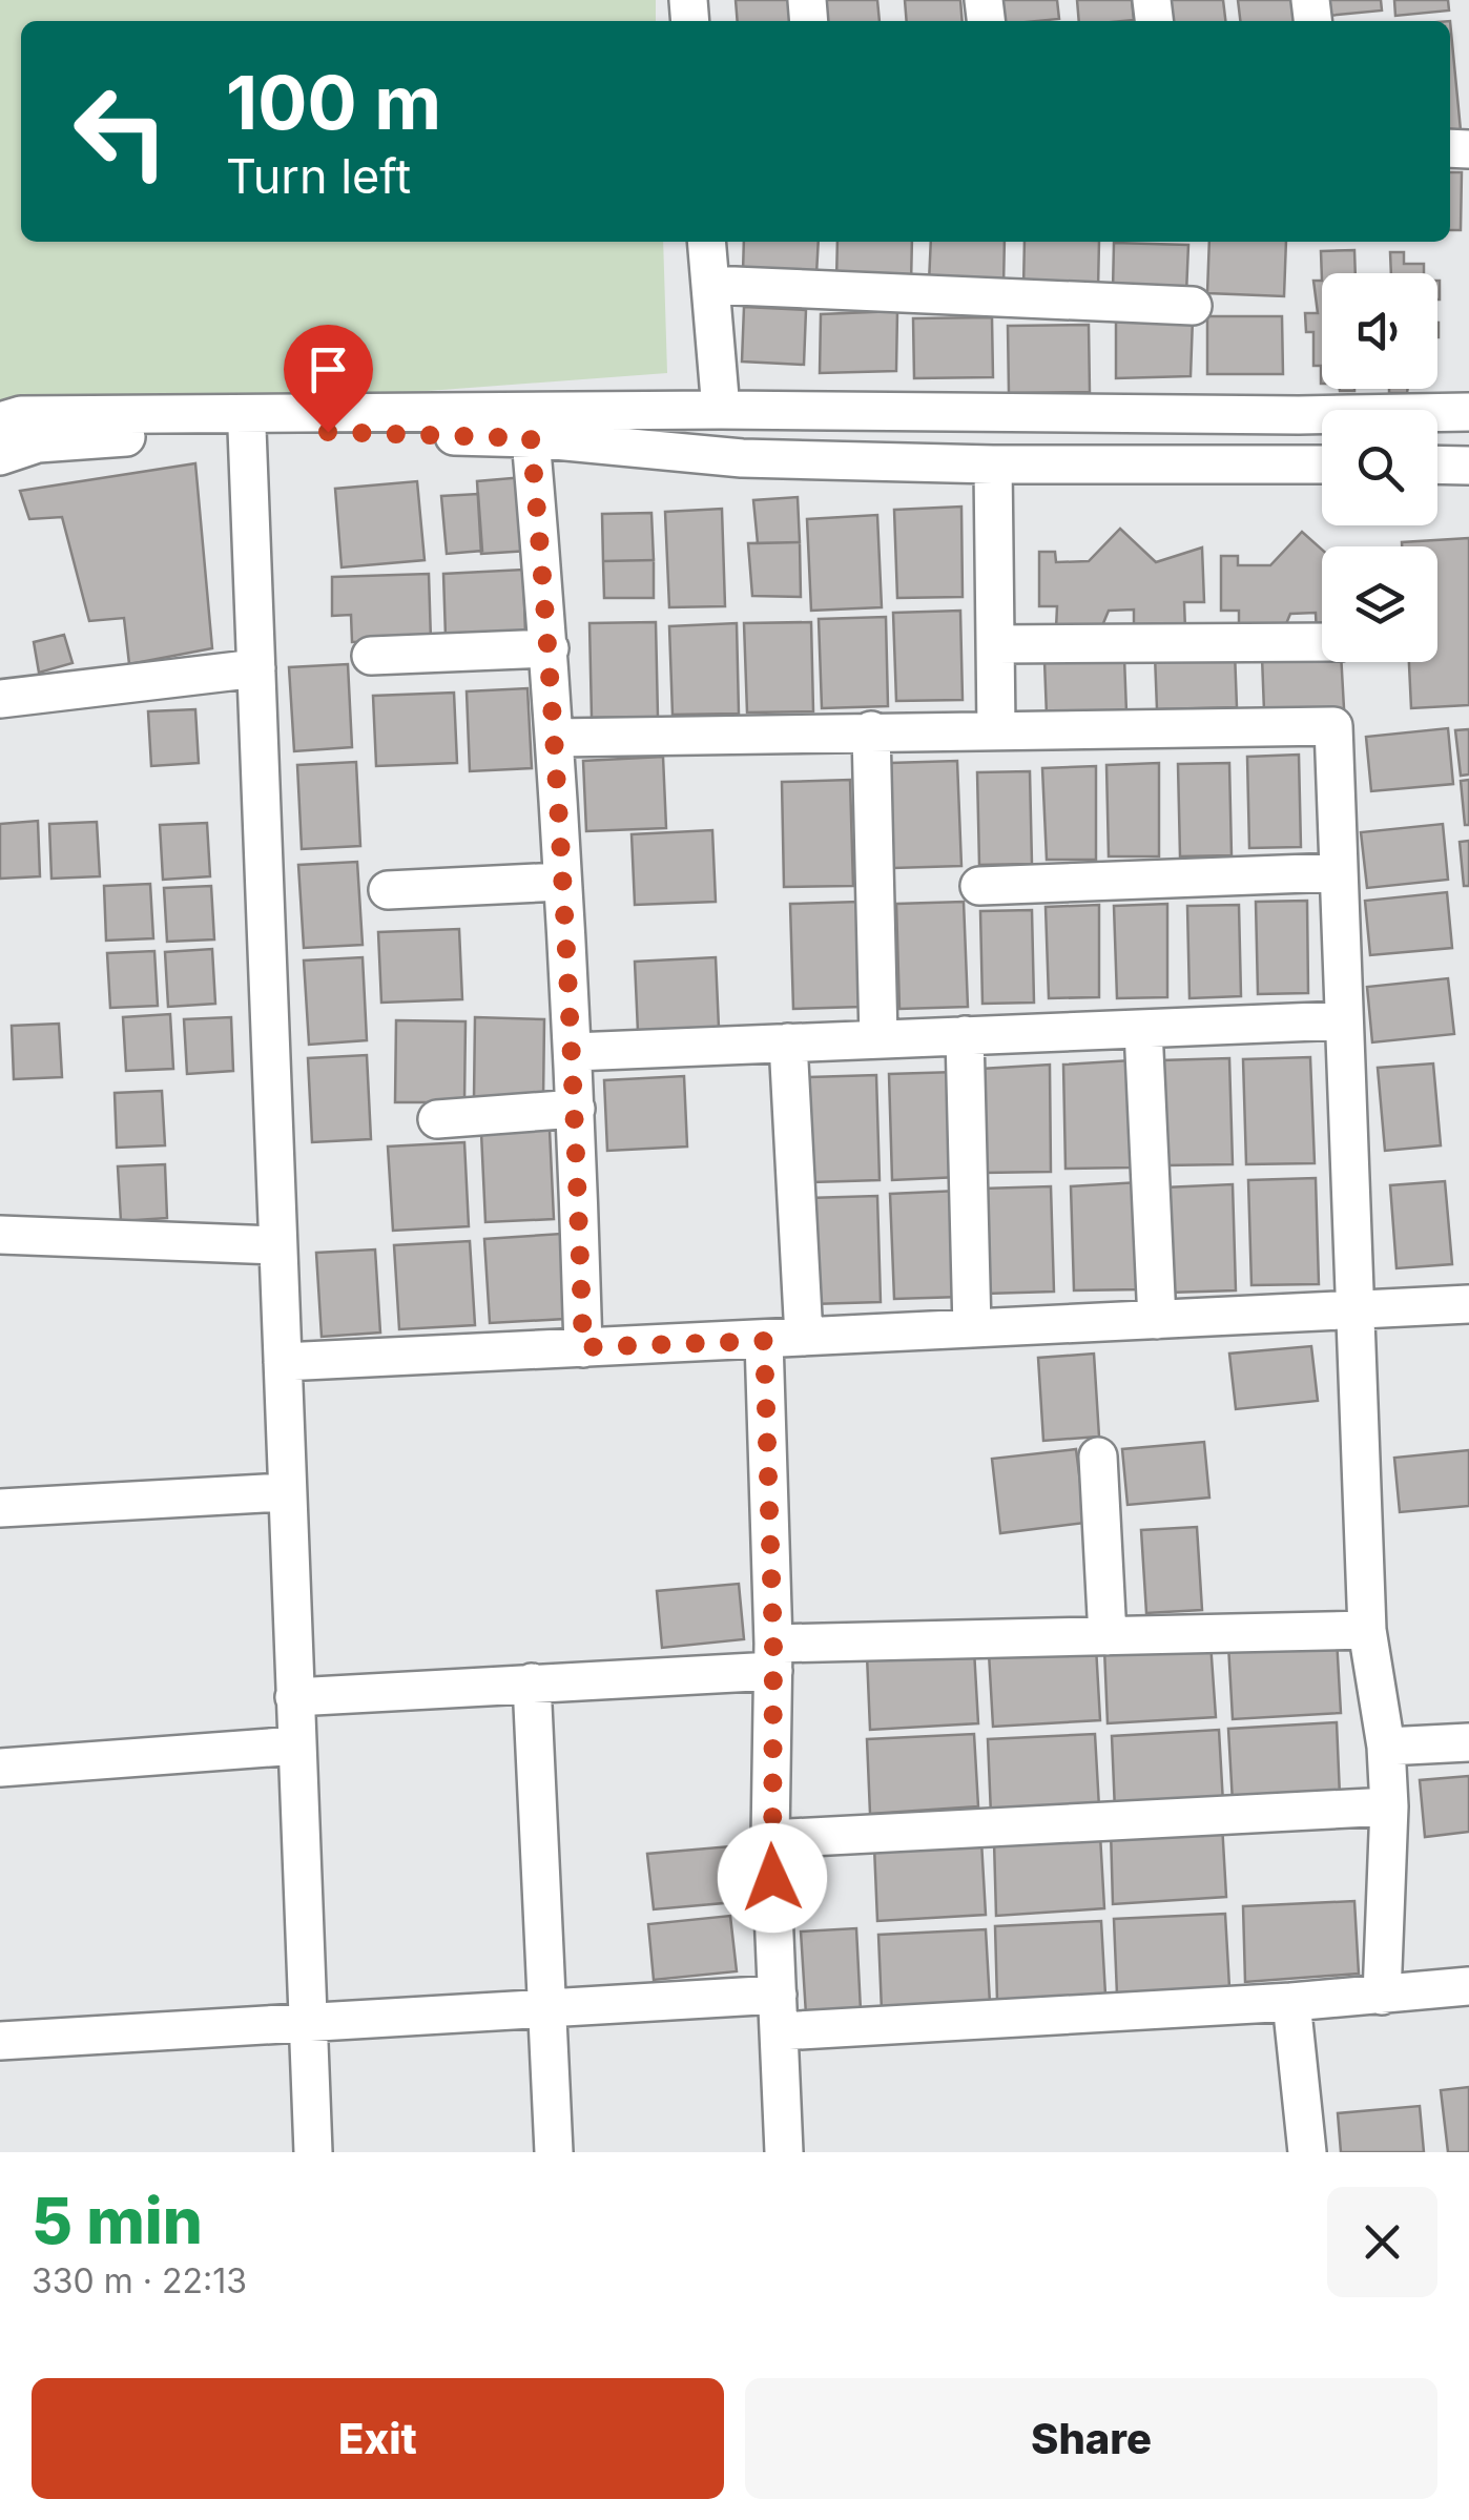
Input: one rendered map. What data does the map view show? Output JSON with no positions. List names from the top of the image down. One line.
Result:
{"page":{"turn":["100 m","Turn left"],"heading":["5 min","330 m · 22:13"],"buttons":["Exit","Share"]}}
